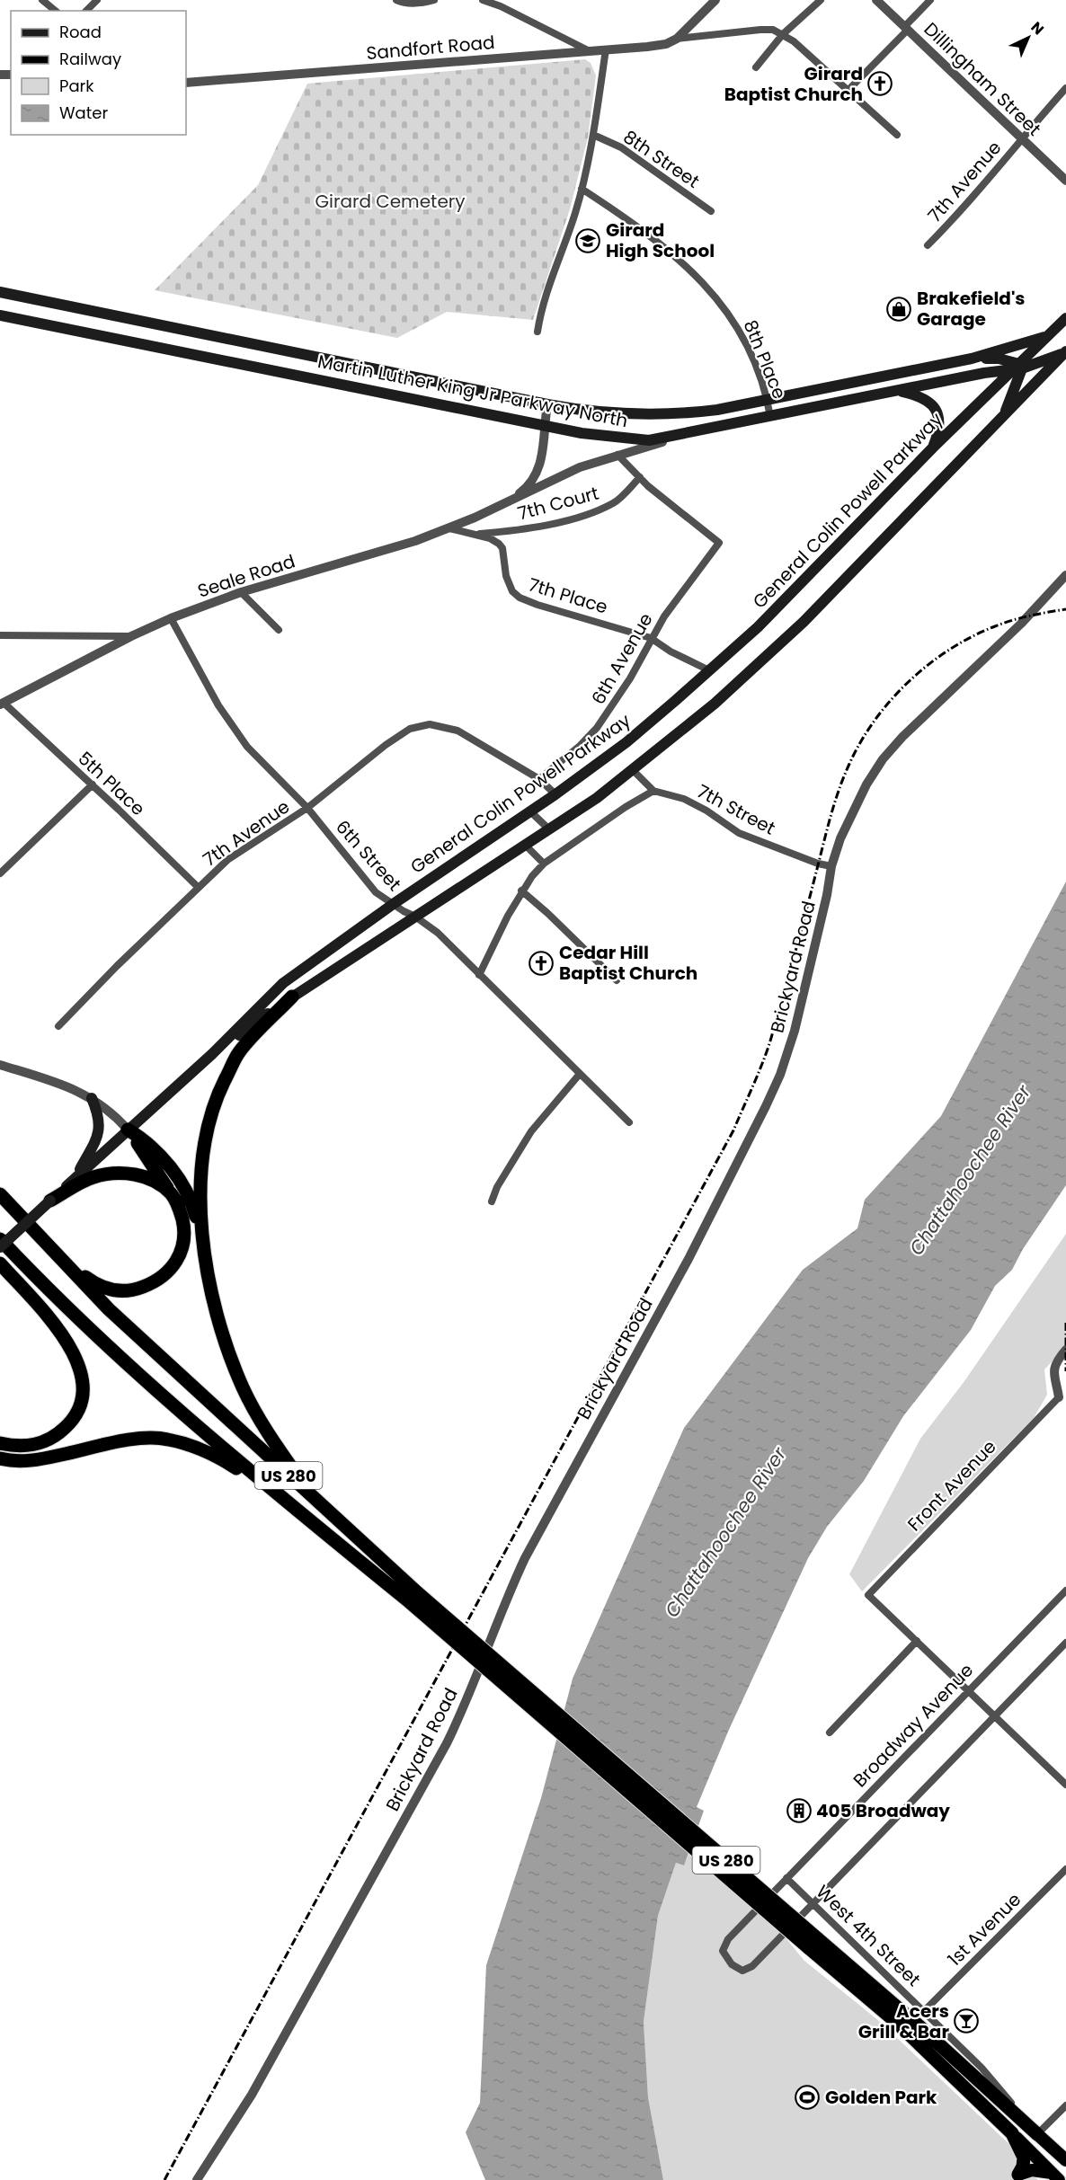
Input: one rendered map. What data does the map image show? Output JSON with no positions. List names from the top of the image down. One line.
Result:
{"streets":{"highway":["US 280"],"main road":["Martin Luther King Jr Parkway North","General Colin Powell Parkway"],"street":["Sandfort Road","Dillingham Street","8th Street","7th Avenue","8th Place","7th Court","Seale Road","7th Place","6th Avenue","5th Place","7th Street","6th Street","Brickyard Road","Front Avenue","Broadway Avenue","1st Avenue","West 4th Street"]},"crossings":[["Dillingham Street","7th Avenue"],["7th Avenue","6th Avenue"],["7th Avenue","5th Place"],["7th Avenue","6th Street"],["8th Place","Martin Luther King Jr Parkway North"],["Martin Luther King Jr Parkway North","General Colin Powell Parkway"],["Martin Luther King Jr Parkway North","Seale Road"],["7th Court","7th Place"],["7th Court","6th Avenue"],["General Colin Powell Parkway","7th Place"],["General Colin Powell Parkway","6th Street"],["Seale Road","7th Place"],["Seale Road","5th Place"],["Seale Road","6th Street"],["7th Place","6th Avenue"],["7th Street","Brickyard Road"],["US 280","West 4th Street"],["Broadway Avenue","West 4th Street"],["1st Avenue","West 4th Street"]],"water":["Chattahoochee River"],"parks":["Girard Cemetery"],"places":{"church":["Girard Baptist Church","Cedar Hill Baptist Church"],"school or university":["Girard High School"],"shop":["Brakefield's Garage"],"building":["405 Broadway"],"bar":["Acers Grill & Bar"],"sports":["Golden Park"]},"legend":["Road","Railway","Park","Water"],"north":"top right"}
